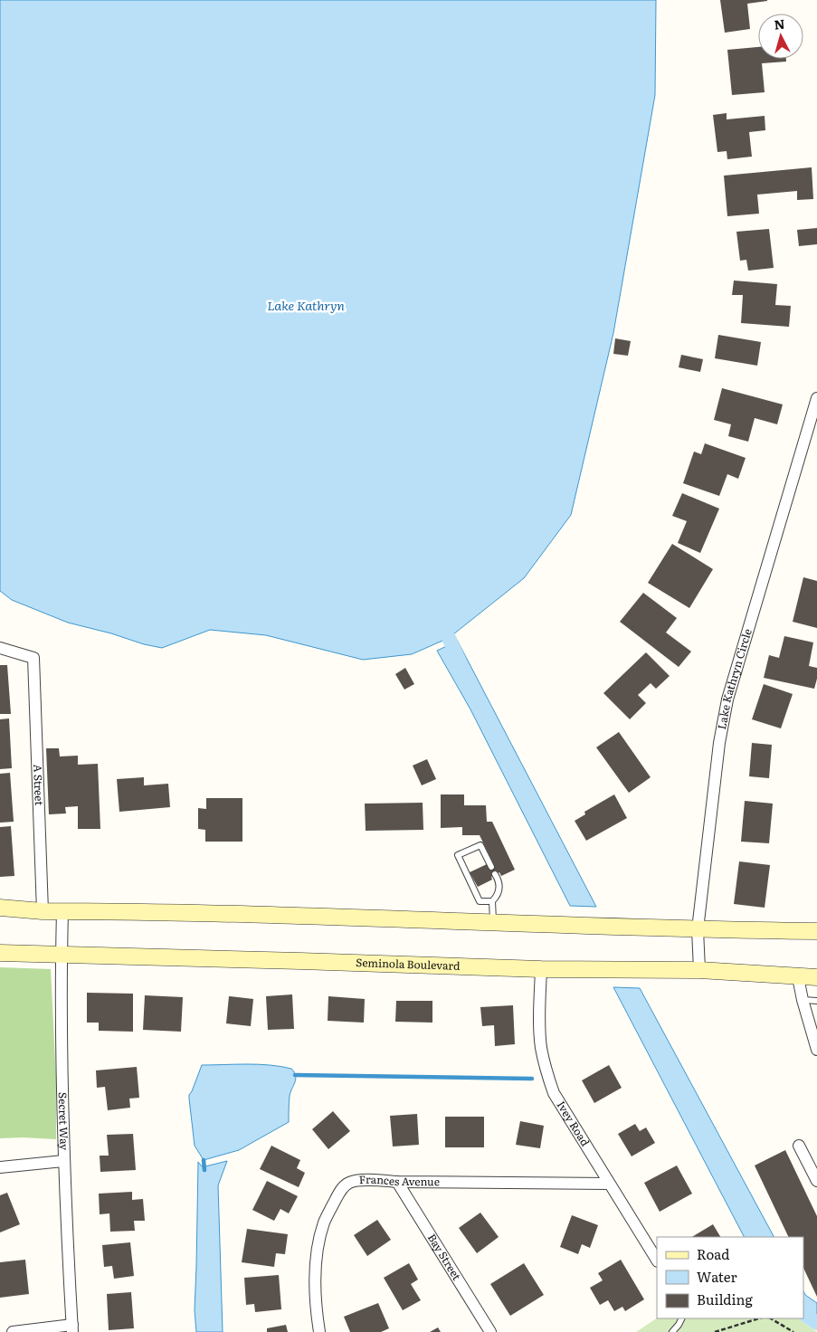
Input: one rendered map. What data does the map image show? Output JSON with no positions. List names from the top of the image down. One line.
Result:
{"streets":{"main road":["Seminola Boulevard"],"street":["Lake Kathryn Circle","A Street","Secret Way","Ivey Road","Frances Avenue","Bay Street"]},"crossings":[["Lake Kathryn Circle","Seminola Boulevard"],["Seminola Boulevard","Secret Way"],["Seminola Boulevard","Ivey Road"],["Ivey Road","Frances Avenue"],["Frances Avenue","Bay Street"]],"water":["Lake Kathryn"],"legend":["Road","Water","Building"],"north":"top"}
